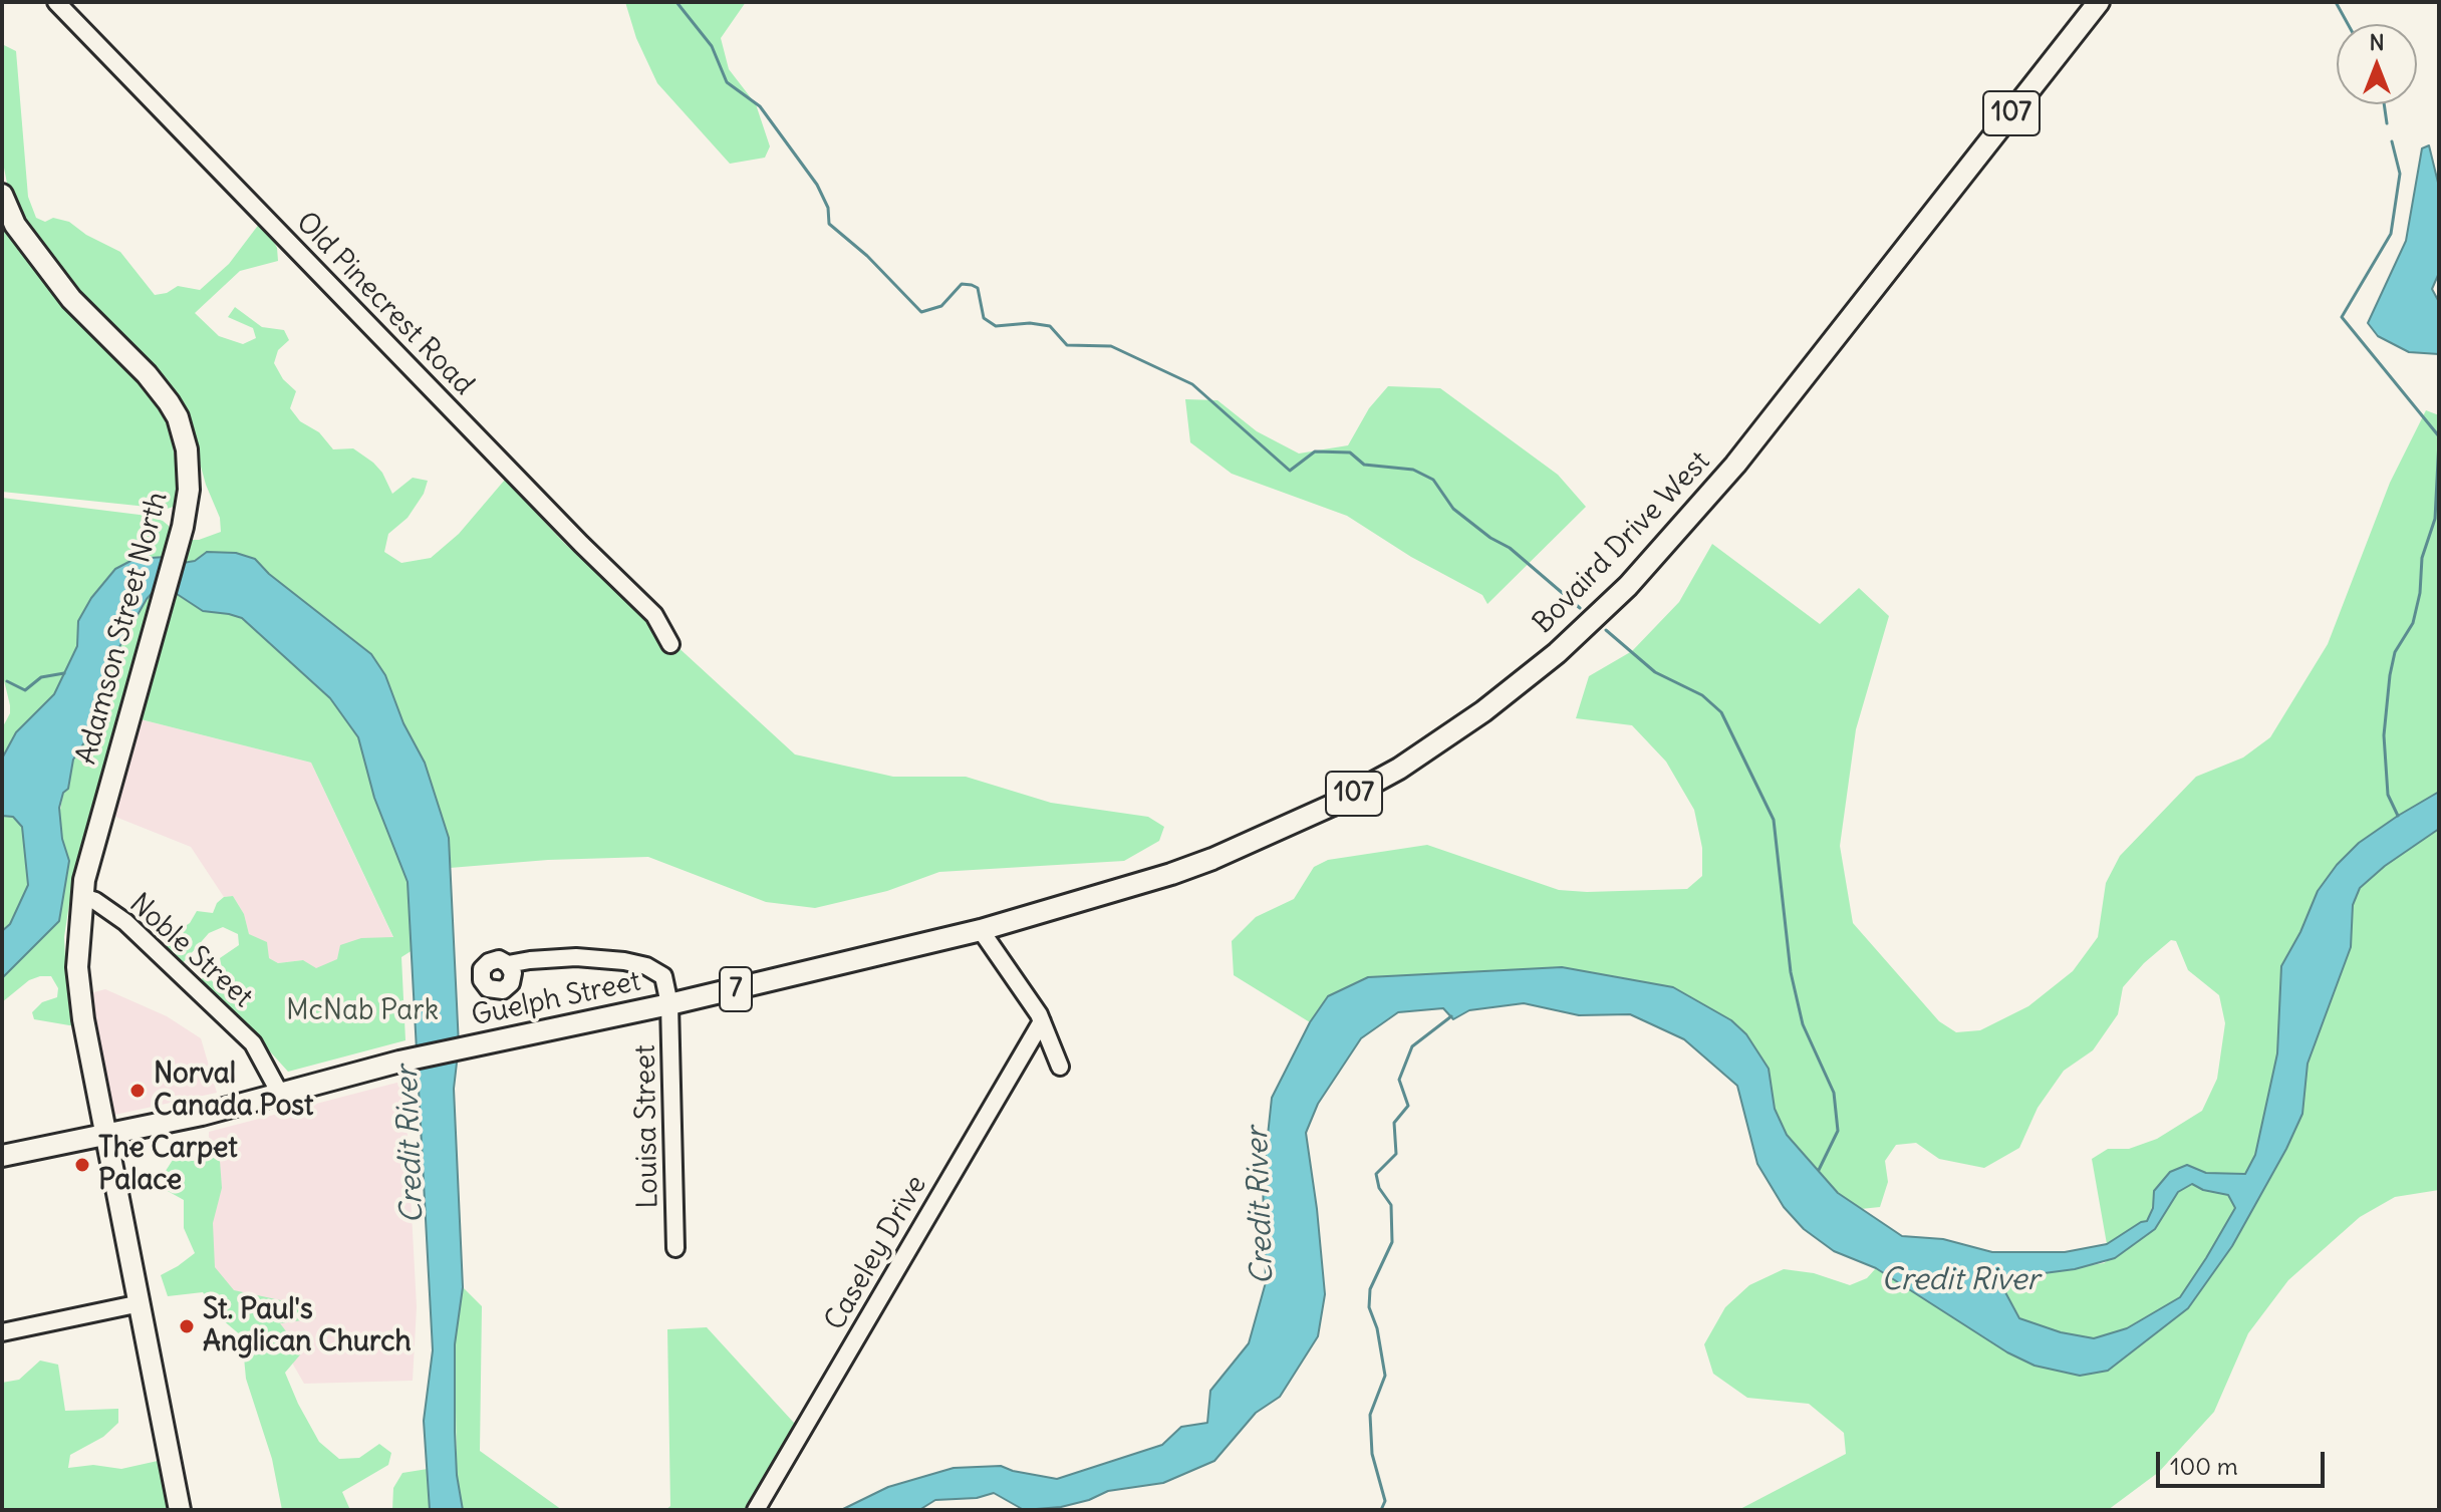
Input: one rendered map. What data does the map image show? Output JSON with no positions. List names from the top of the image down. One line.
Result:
{"streets":{"main road":["107","Bovaird Drive West","Adamson Street North","7","Guelph Street"],"street":["Old Pinecrest Road","Noble Street","Louisa Street","Caseley Drive"]},"crossings":[["Bovaird Drive West","Guelph Street"],["Adamson Street North","Noble Street"],["Adamson Street North","Guelph Street"],["Noble Street","Guelph Street"],["Guelph Street","Louisa Street"]],"water":["Credit River"],"parks":["McNab Park"],"places":["Norval Canada Post","The Carpet Palace","St. Paul's Anglican Church"],"scale_bar":"100 m","north":"top"}
